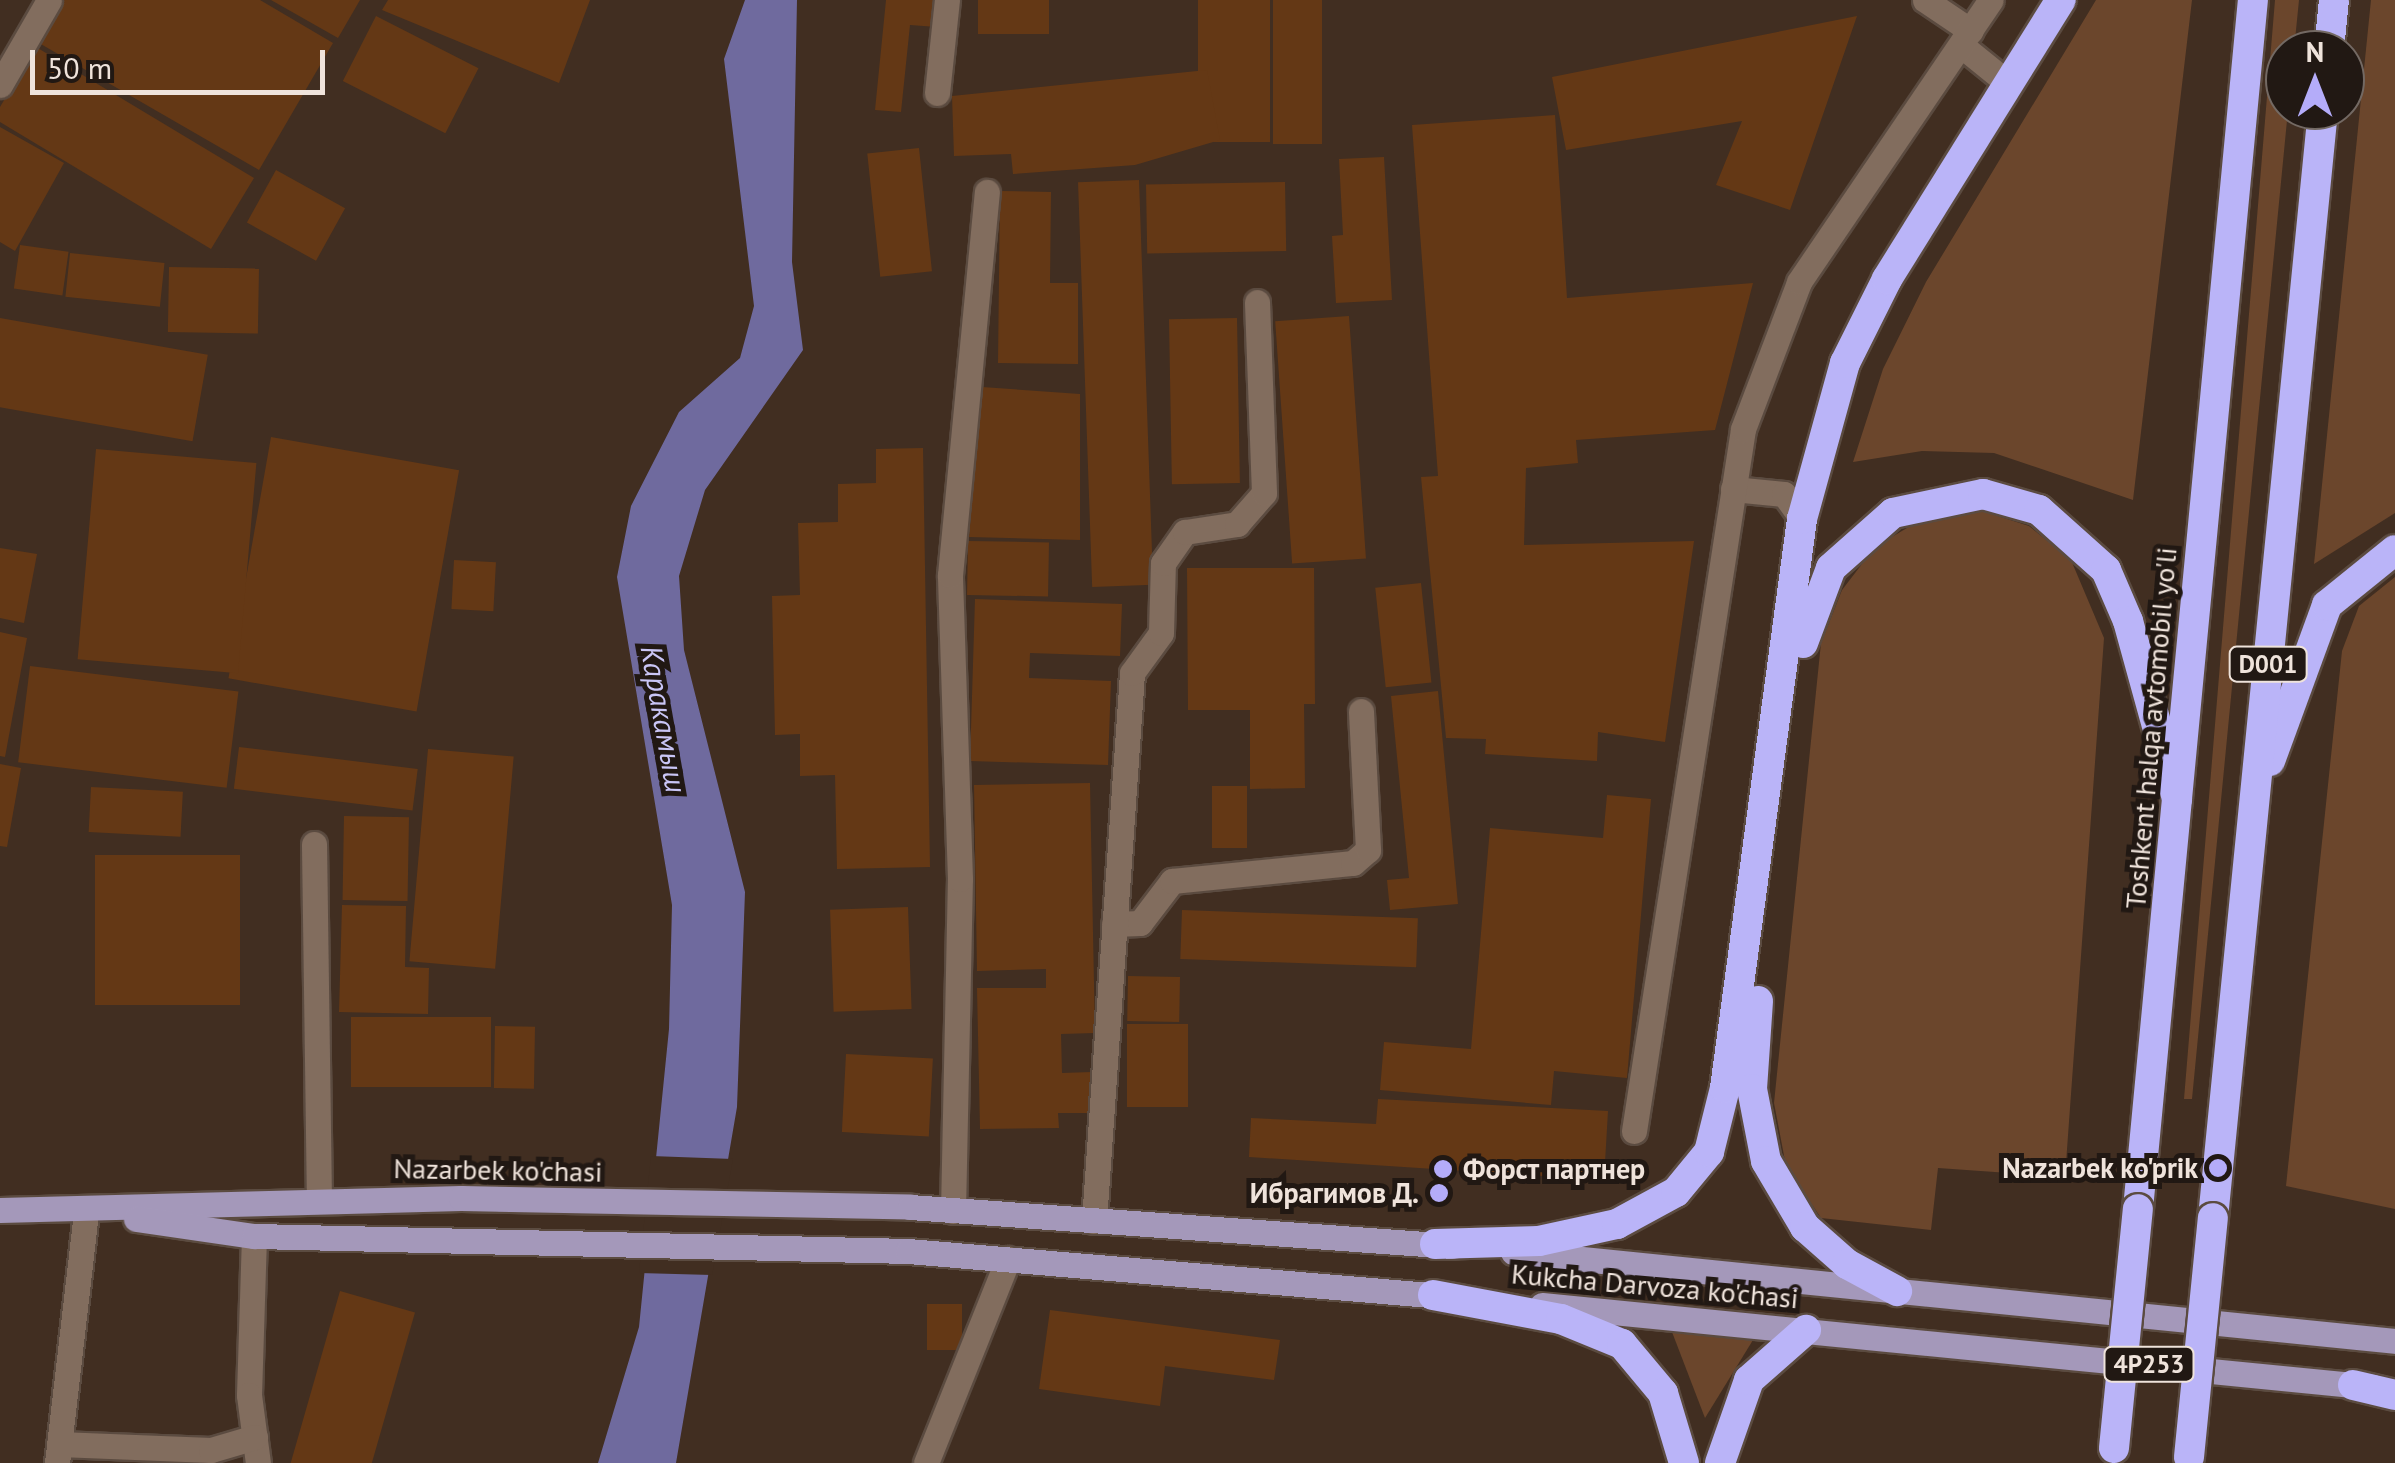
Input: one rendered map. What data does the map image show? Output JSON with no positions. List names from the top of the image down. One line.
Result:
{"streets":{"highway":["D001","Toshkent halqa avtomobil yo'li"],"main road":["Nazarbek ko'chasi","Kukcha Darvoza ko'chasi","4Р253"]},"crossings":[["Nazarbek ko'chasi","Kukcha Darvoza ko'chasi"]],"water":["Каракамыш"],"places":["Nazarbek ko'prik","Форст партнер","Ибрагимов Д."],"scale_bar":"50 m","north":"top"}
